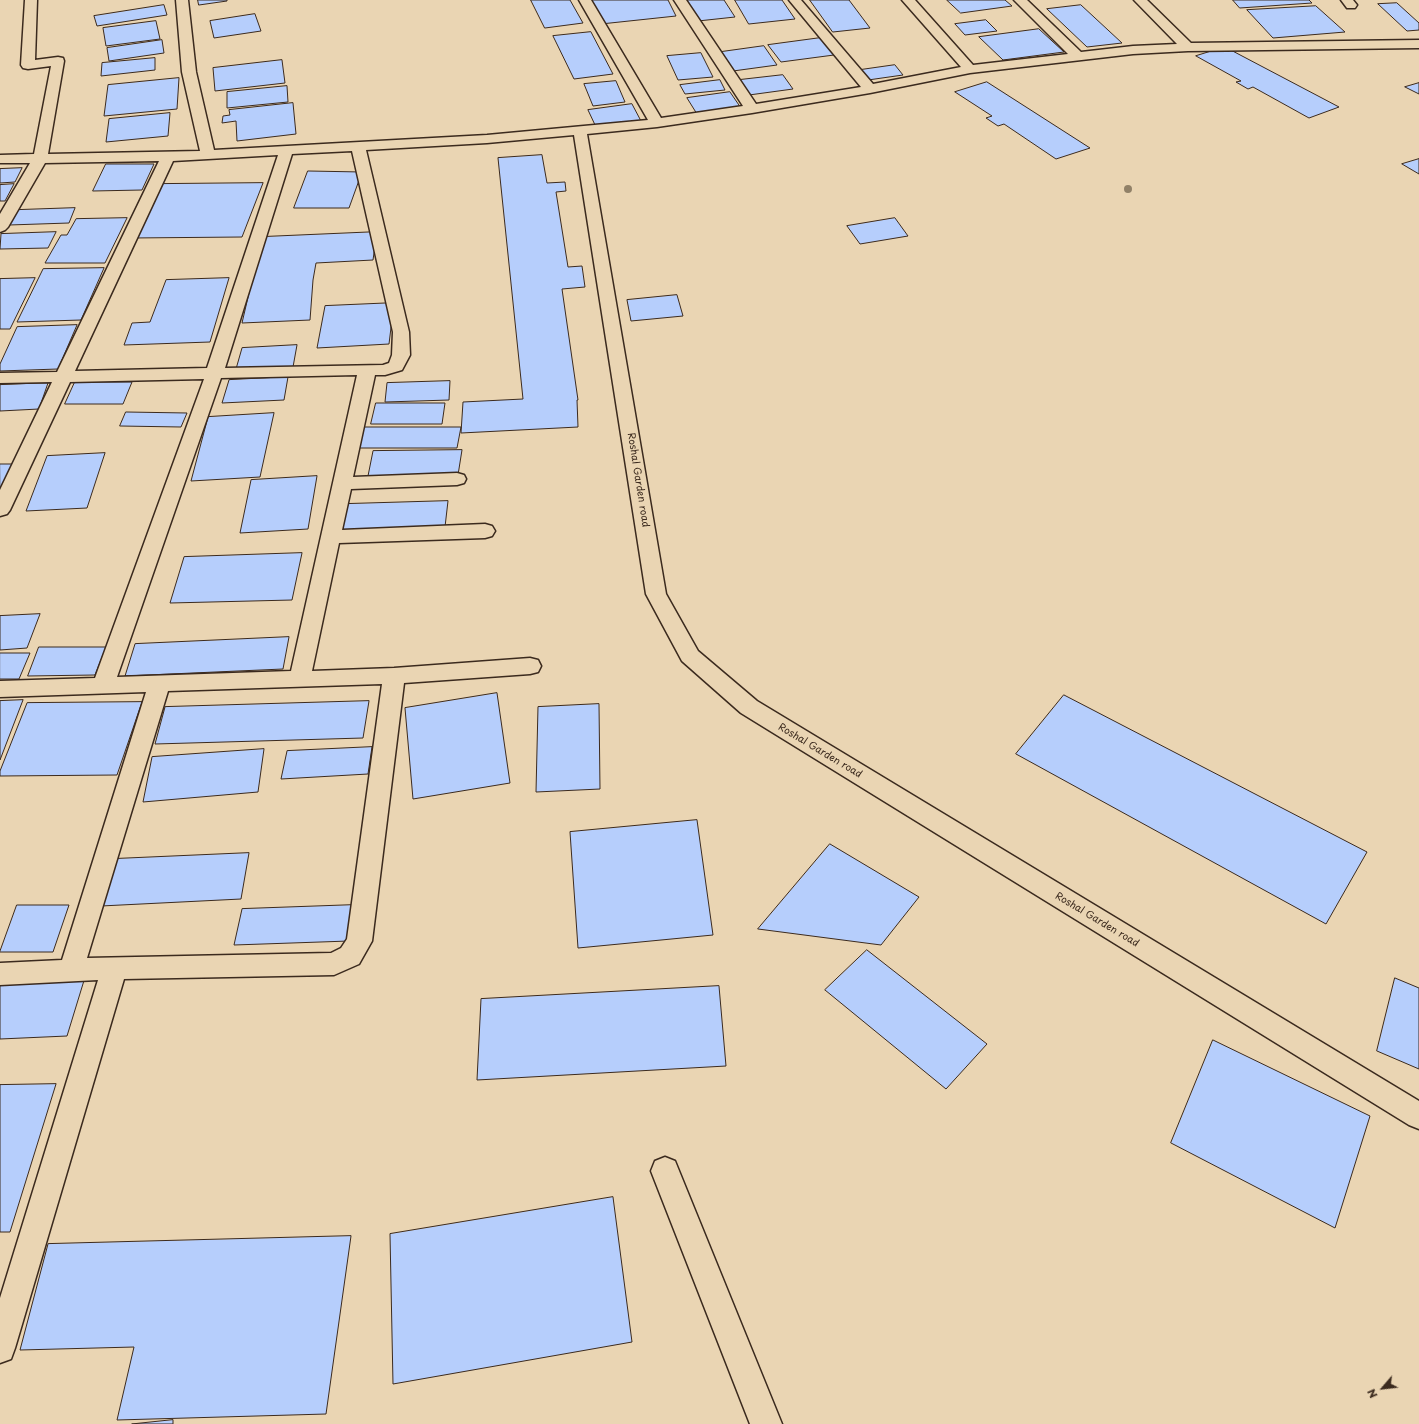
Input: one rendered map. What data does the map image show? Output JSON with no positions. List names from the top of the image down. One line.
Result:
{"streets":{"street":["Roshal Garden road"]},"north":"bottom left"}
